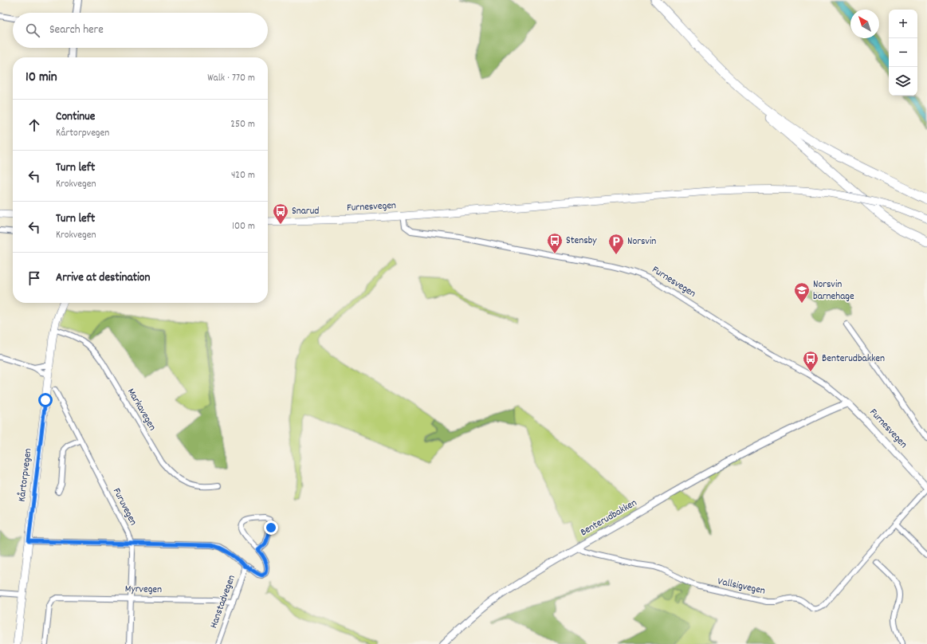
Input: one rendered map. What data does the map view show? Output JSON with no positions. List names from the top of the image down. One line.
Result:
{"streets":{"main road":["Furnesvegen","Kårtorpvegen","Benterudbakken"],"street":["Markavegen","Furuvegen","Vallsigvegen","Myrvegen","Hanstadvegen"]},"crossings":[["Furnesvegen","Benterudbakken"],["Furnesvegen","Vallsigvegen"],["Markavegen","Kårtorpvegen"],["Furuvegen","Myrvegen"],["Benterudbakken","Vallsigvegen"],["Myrvegen","Hanstadvegen"]],"places":{"bus stop":["Snarud","Stensby","Benterudbakken"],"parking":["Norsvin"],"school or university":["Norsvin barnehage"]},"north":"top left","page":{"map_buttons":["+","−"],"search":"Search here","heading":["10 min","Walk · 770 m"],"list":[["Continue","Kårtorpvegen","250 m"],["Turn left","Krokvegen","420 m"],["Turn left","Krokvegen","100 m"],"Arrive at destination"]}}
